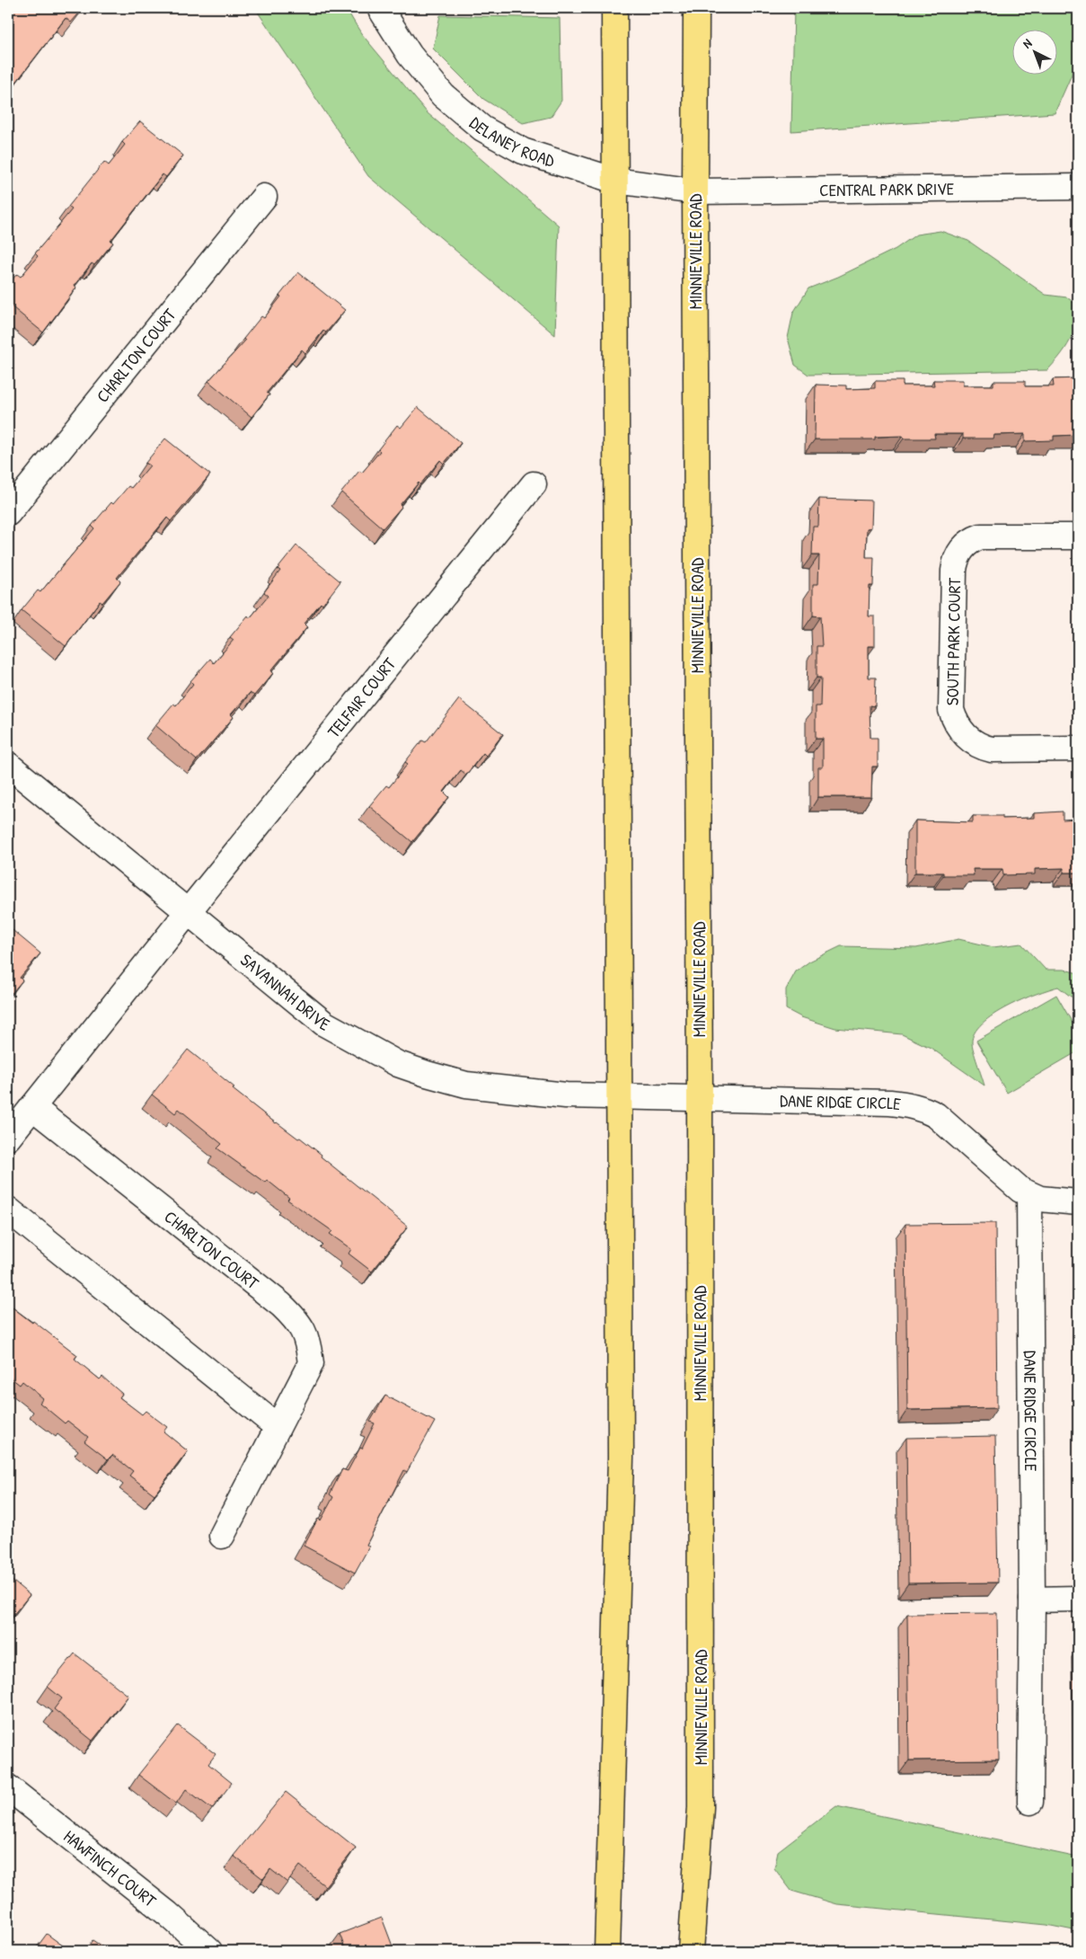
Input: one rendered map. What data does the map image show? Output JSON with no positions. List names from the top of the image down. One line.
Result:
{"streets":{"main road":["MINNIEVILLE ROAD"],"street":["DELANEY ROAD","CENTRAL PARK DRIVE","CHARLTON COURT","SOUTH PARK COURT","TELFAIR COURT","SAVANNAH DRIVE","DANE RIDGE CIRCLE","HAWFINCH COURT"]},"crossings":[["DELANEY ROAD","CENTRAL PARK DRIVE"],["DELANEY ROAD","MINNIEVILLE ROAD"],["CENTRAL PARK DRIVE","MINNIEVILLE ROAD"],["MINNIEVILLE ROAD","DANE RIDGE CIRCLE"],["TELFAIR COURT","SAVANNAH DRIVE"],["SAVANNAH DRIVE","DANE RIDGE CIRCLE"]],"north":"top left"}
